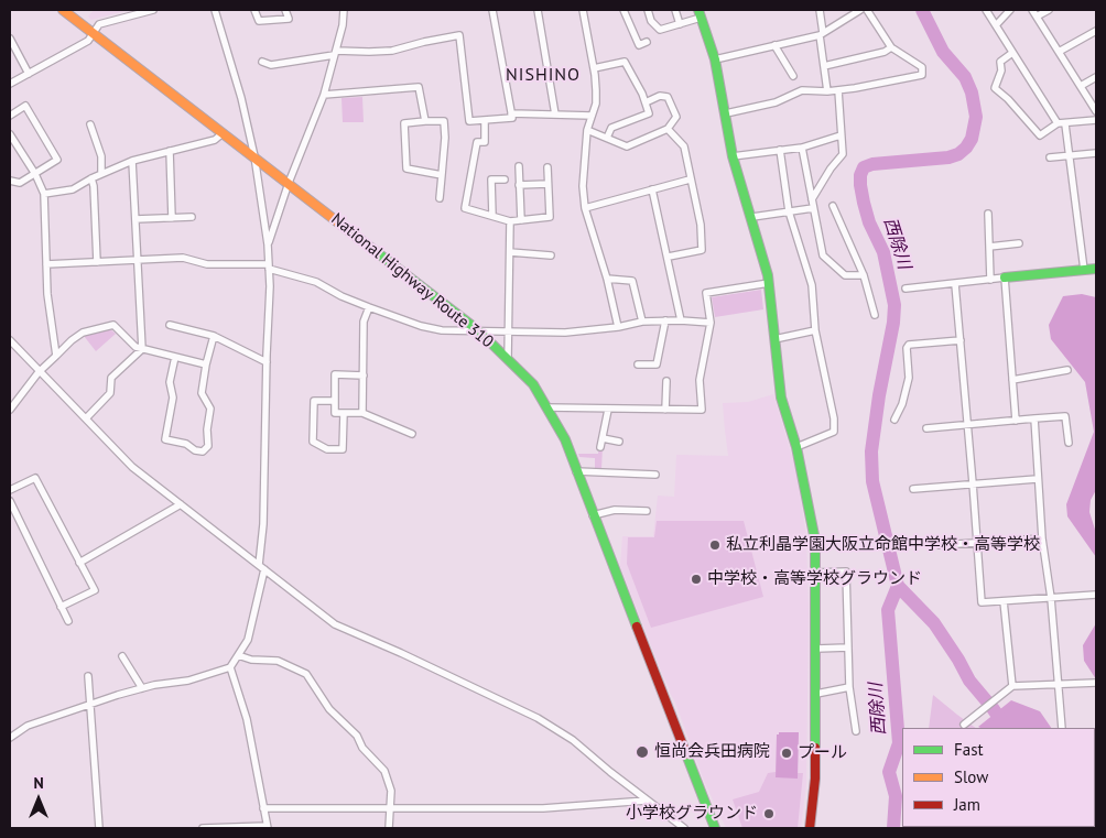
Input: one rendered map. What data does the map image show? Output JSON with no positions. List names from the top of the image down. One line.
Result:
{"streets":{"main road":["National Highway Route 310"]},"districts":["NISHINO"],"water":["西除川"],"places":["私立利晶学園大阪立命館中学校・高等学校","中学校・高等学校グラウンド","恒尚会兵田病院","プール","小学校グラウンド"],"legend":["Fast","Slow","Jam"],"north":"top"}
